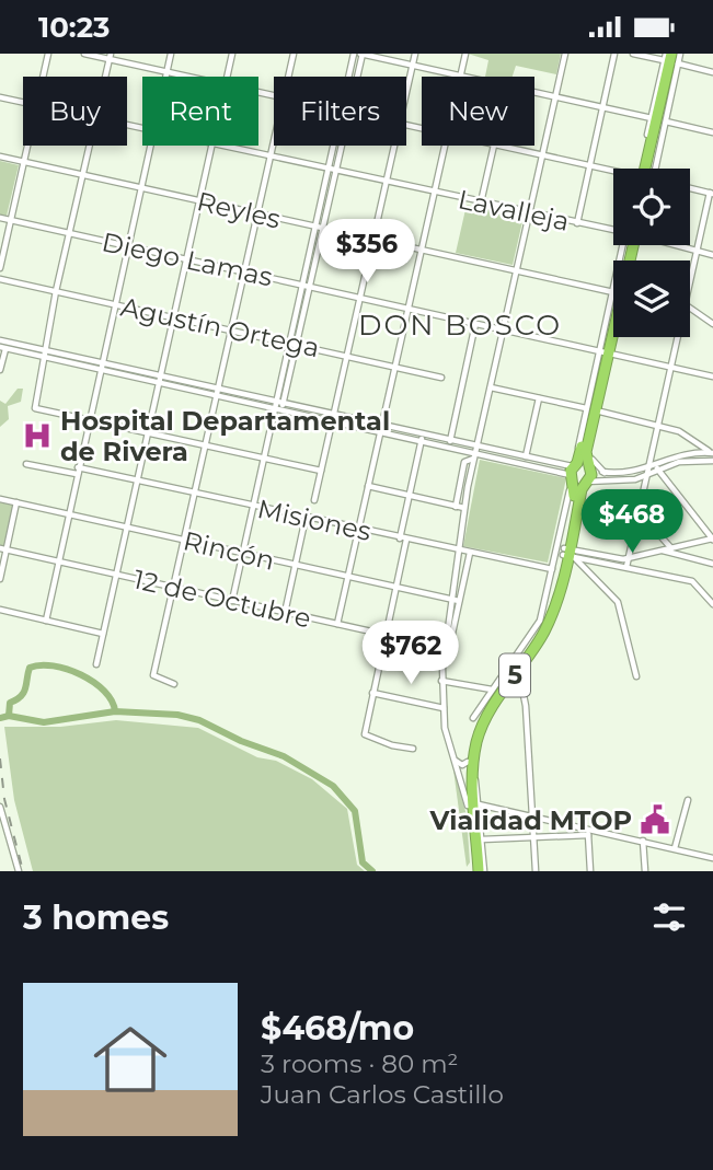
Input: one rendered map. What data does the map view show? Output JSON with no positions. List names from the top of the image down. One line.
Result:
{"streets":{"highway":["5"],"street":["Reyles","Lavalleja","Diego Lamas","Agustín Ortega","Misiones","Rincón","12 de Octubre"]},"crossings":[["Diego Lamas","5"]],"districts":["DON BOSCO"],"places":{"hospital":["Hospital Departamental de Rivera"],"public building":["Vialidad MTOP"]},"page":{"status":"10:23","chip":["Buy","Rent","Filters","New"],"price":["$356","$468","$762"],"heading":"3 homes","list":[{"name":"$468/mo","note":"3 rooms · 80 m² · Juan Carlos Castillo"}]}}
